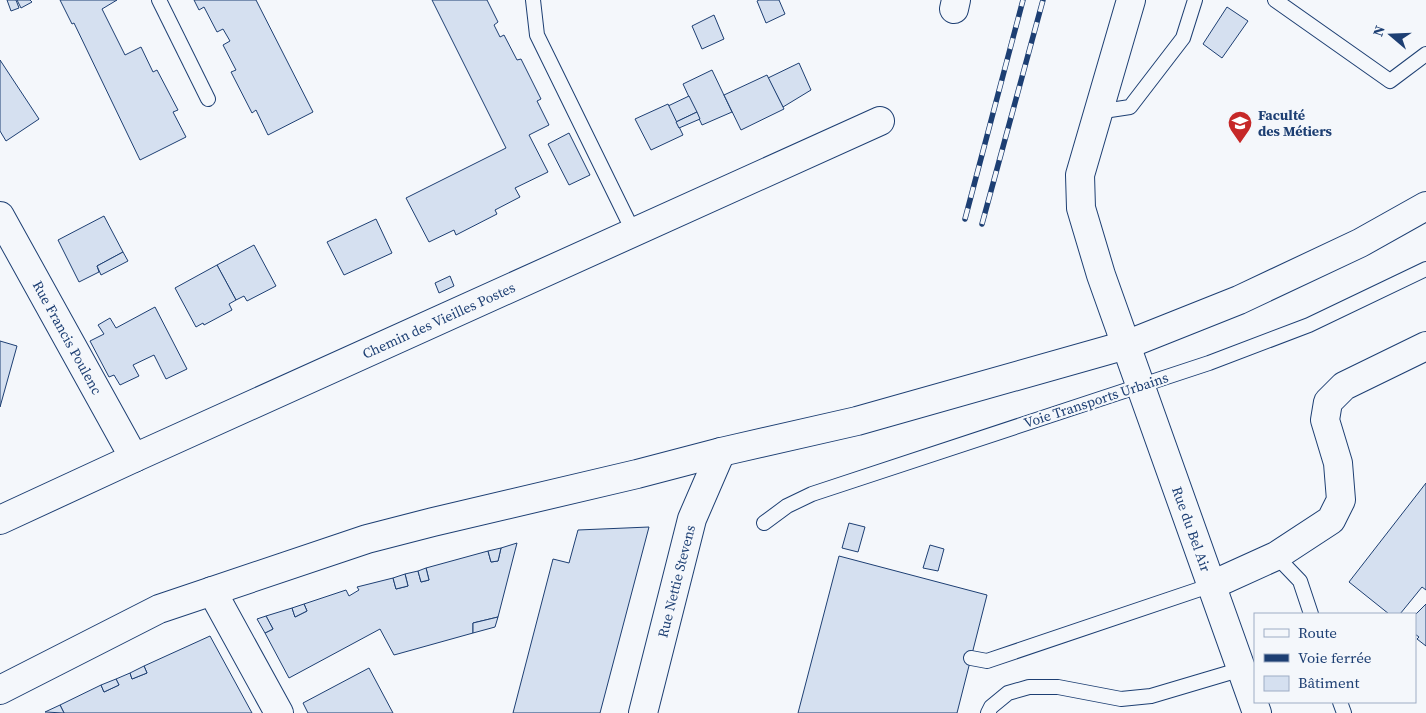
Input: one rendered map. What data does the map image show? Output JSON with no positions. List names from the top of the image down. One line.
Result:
{"streets":{"street":["Chemin des Vieilles Postes","Rue Francis Poulenc","Rue du Bel Air","Rue Nettie Stevens"],"lane":["Voie Transports Urbains"]},"crossings":[["Chemin des Vieilles Postes","Rue Francis Poulenc"],["Voie Transports Urbains","Rue du Bel Air"]],"places":{"school or university":["Faculté des Métiers"]},"legend":["Route","Voie ferrée","Bâtiment"],"north":"left"}
